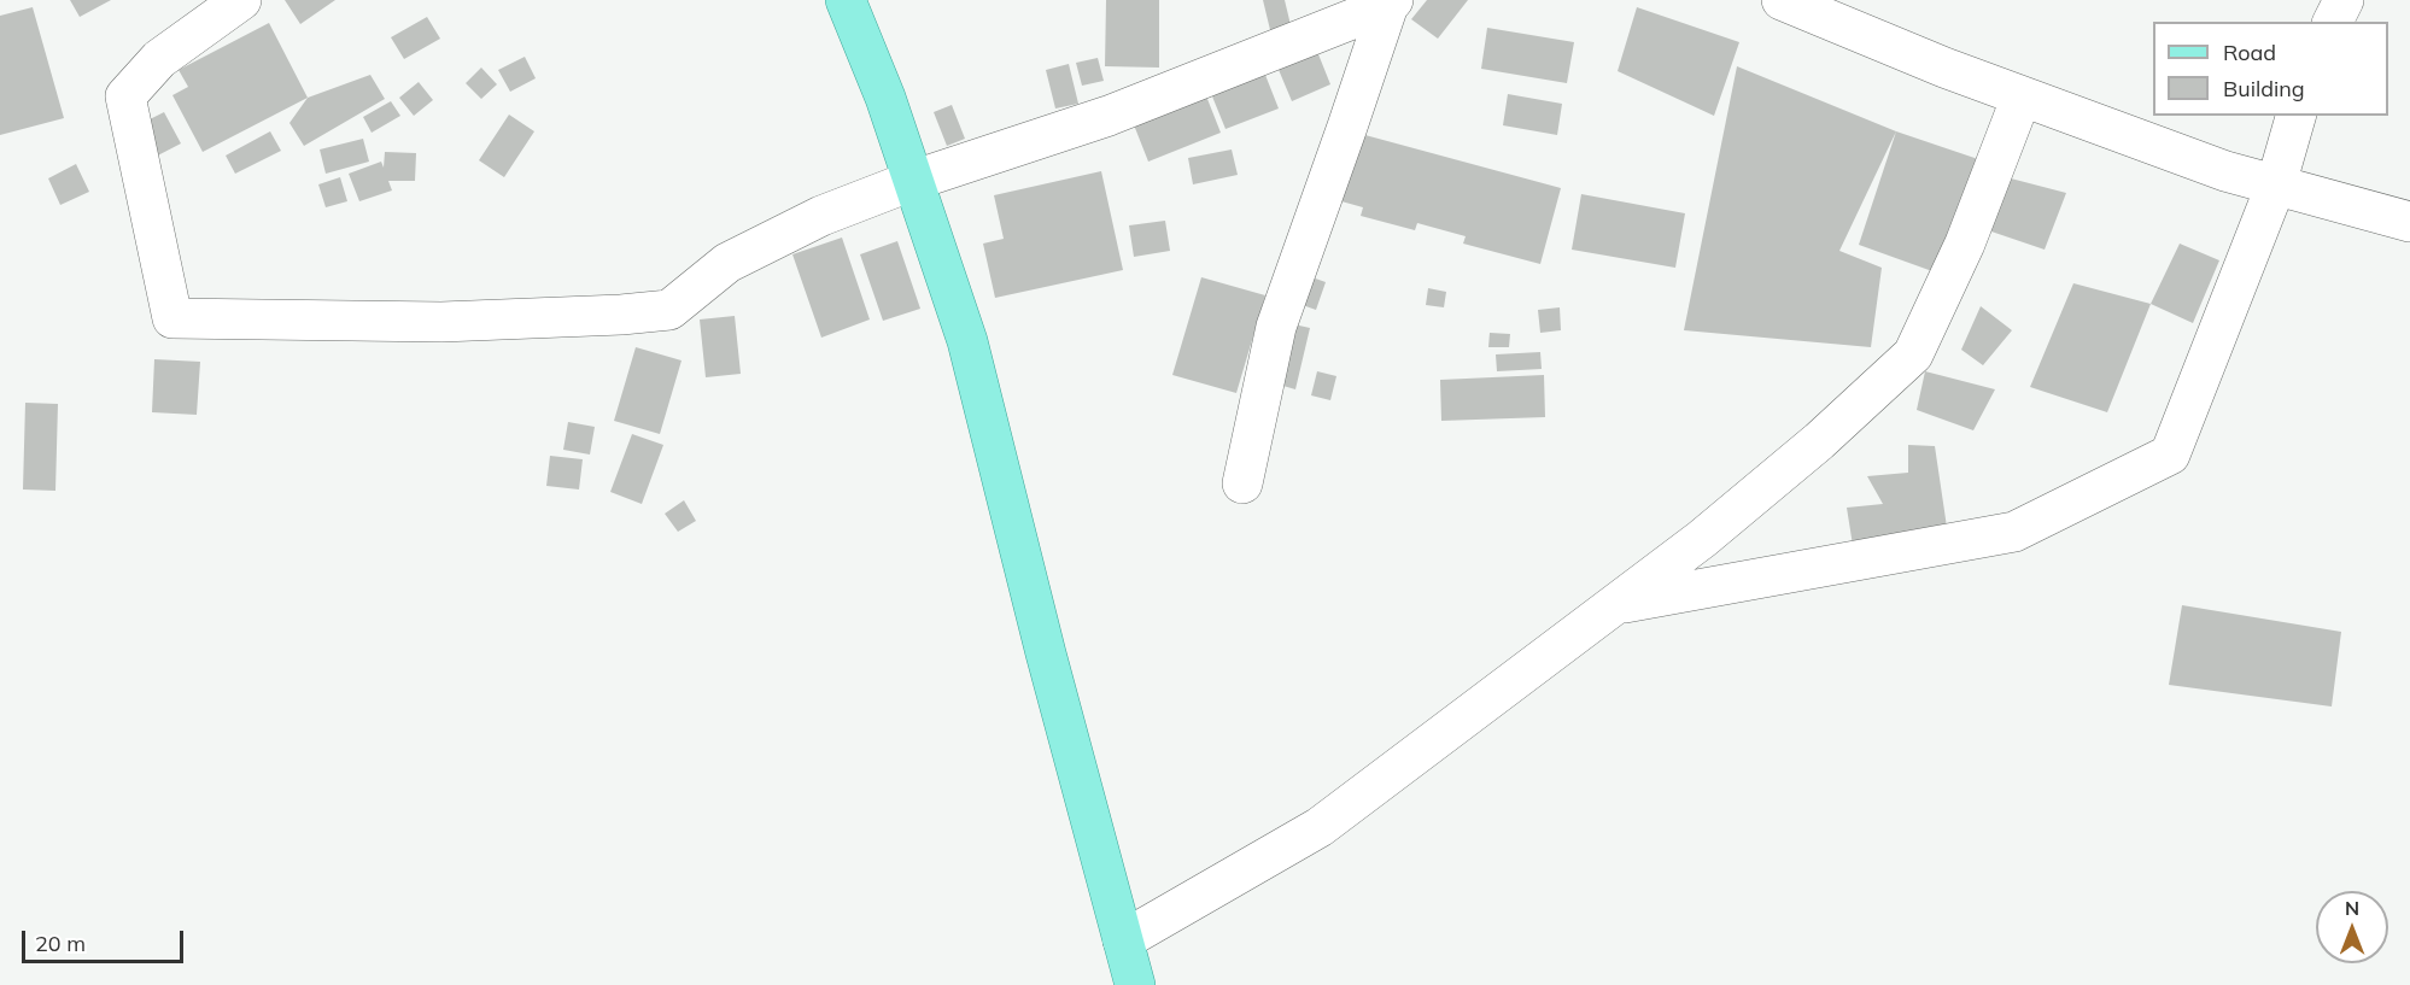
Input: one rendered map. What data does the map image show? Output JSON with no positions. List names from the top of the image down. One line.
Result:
{"legend":["Road","Building"],"scale_bar":"20 m","north":"top"}
